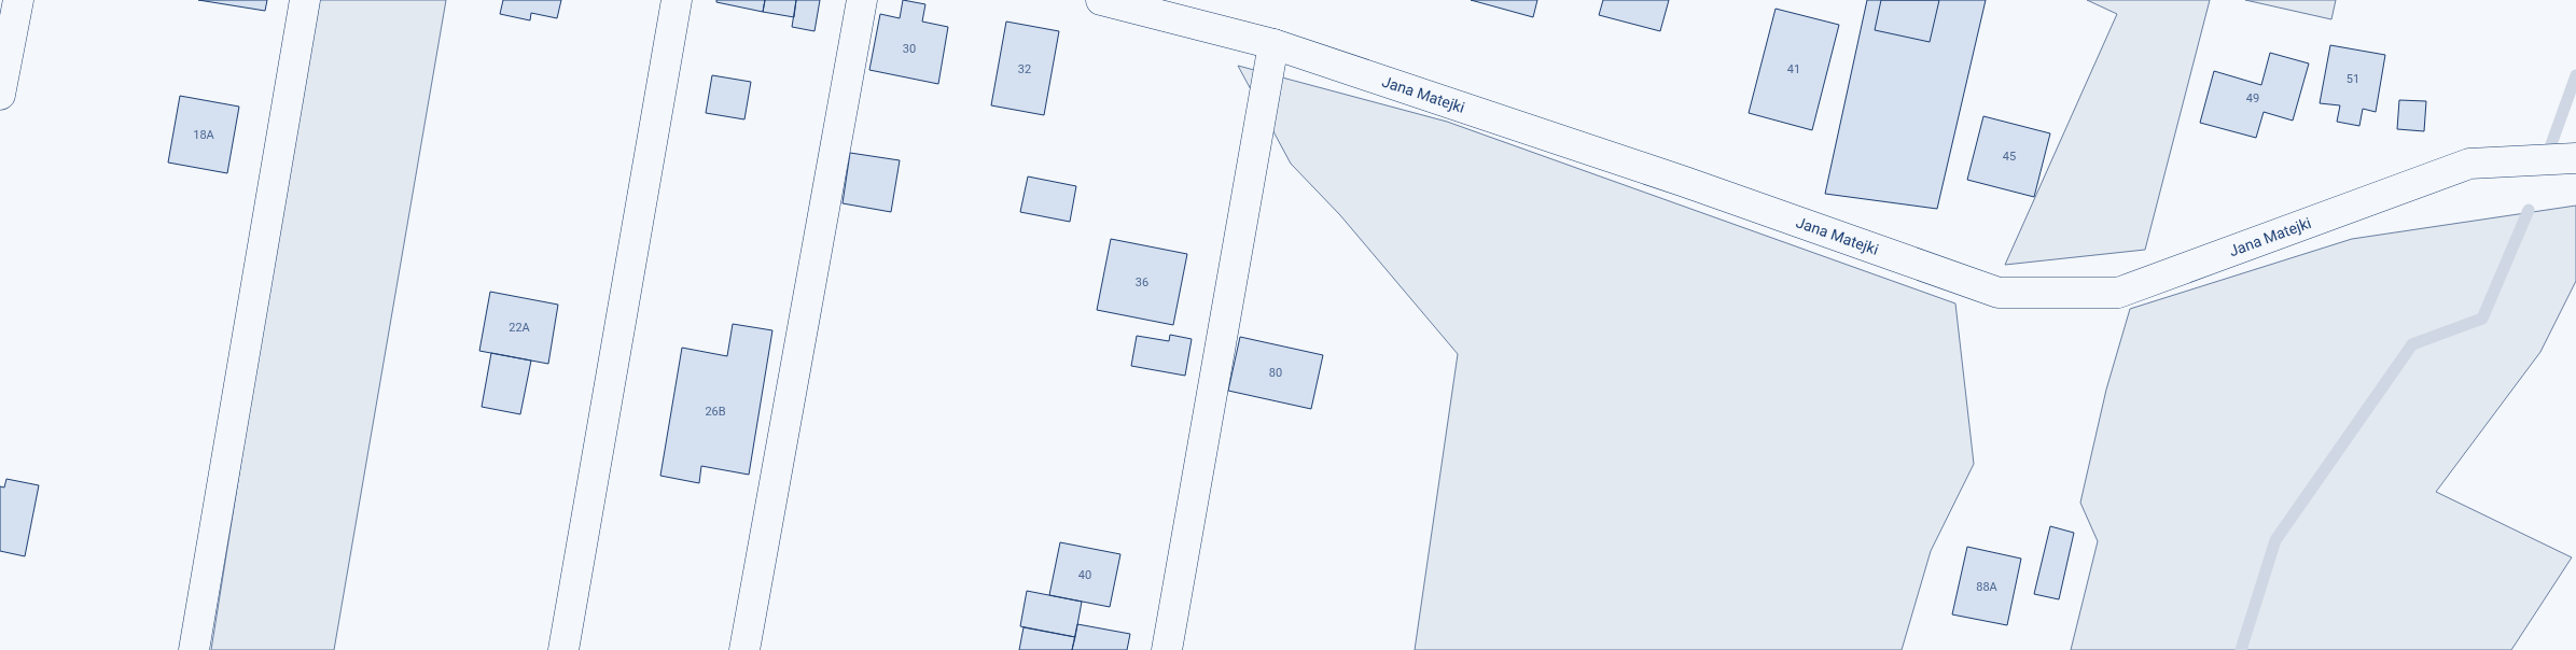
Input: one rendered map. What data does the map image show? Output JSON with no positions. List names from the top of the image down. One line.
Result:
{"streets":{"street":["Jana Matejki"]},"house_numbers":["30","32","41","51","49","18A","45","36","22A","80","26B","40","88A"]}
